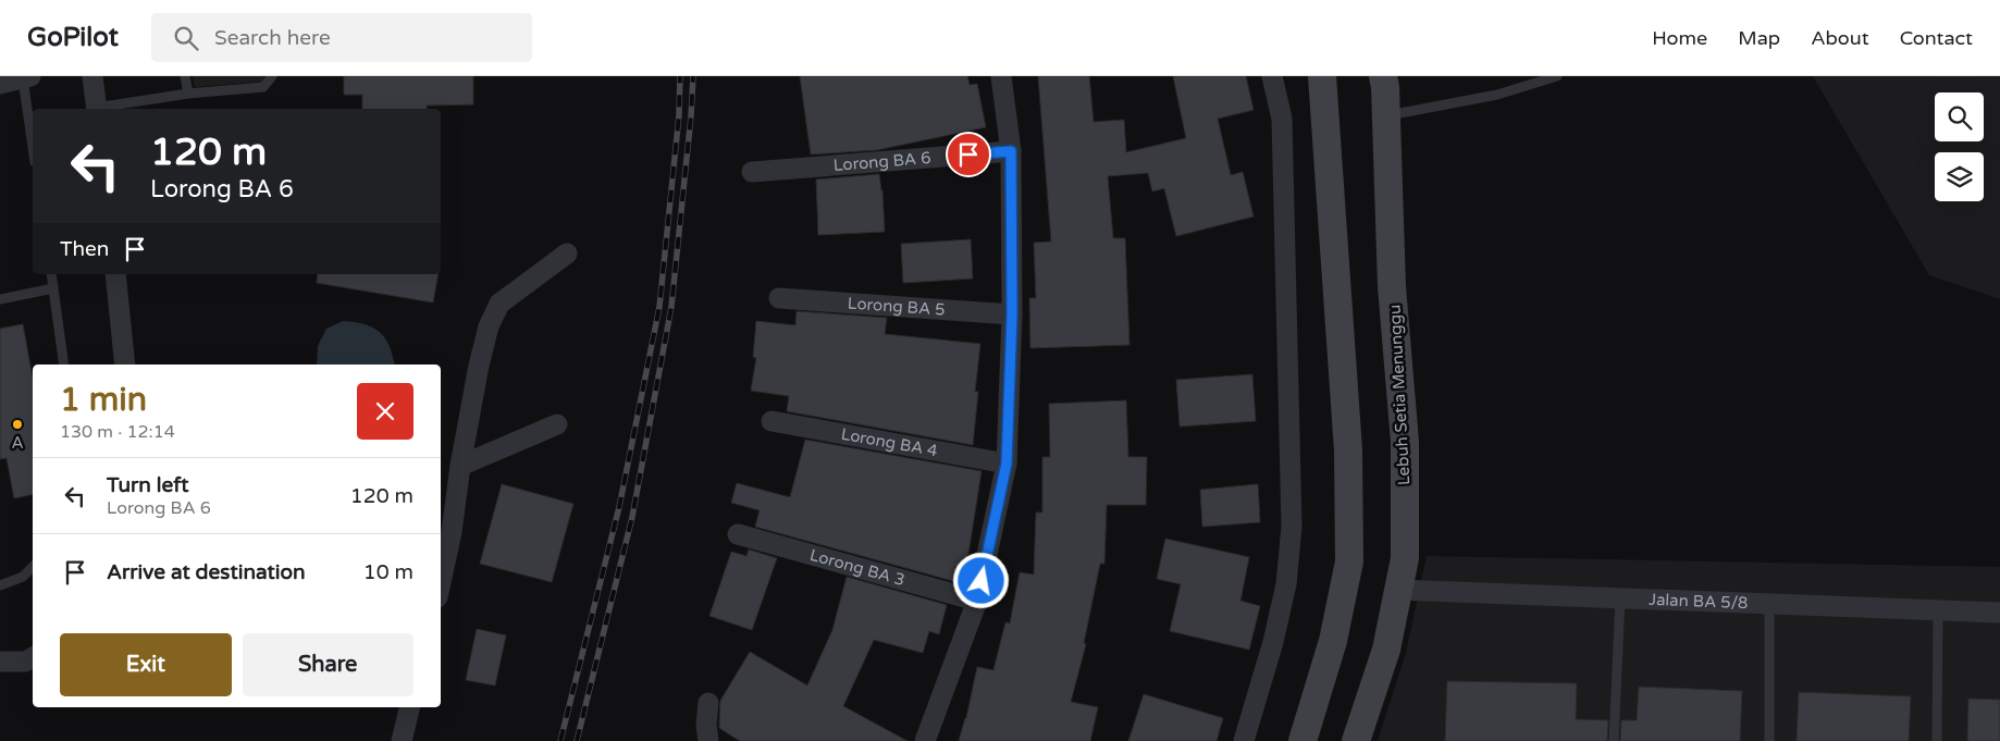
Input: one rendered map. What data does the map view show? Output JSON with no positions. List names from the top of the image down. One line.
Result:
{"streets":{"street":["Lorong BA 6","Lorong BA 5","Lebuh Setia Menunggu","Lorong BA 4","Lorong BA 3","Jalan BA 5/8"]},"crossings":[["Lebuh Setia Menunggu","Jalan BA 5/8"]],"places":["A"],"page":{"header":"GoPilot","search":"Search here","nav":["Home","Map","About","Contact"],"turn":["120 m","Lorong BA 6"],"then":"Then","heading":["1 min","130 m · 12:14"],"list":[{"name":"Turn left","note":"Lorong BA 6","value":"120 m"},{"name":"Arrive at destination","value":"10 m"}],"buttons":["Exit","Share"]}}
